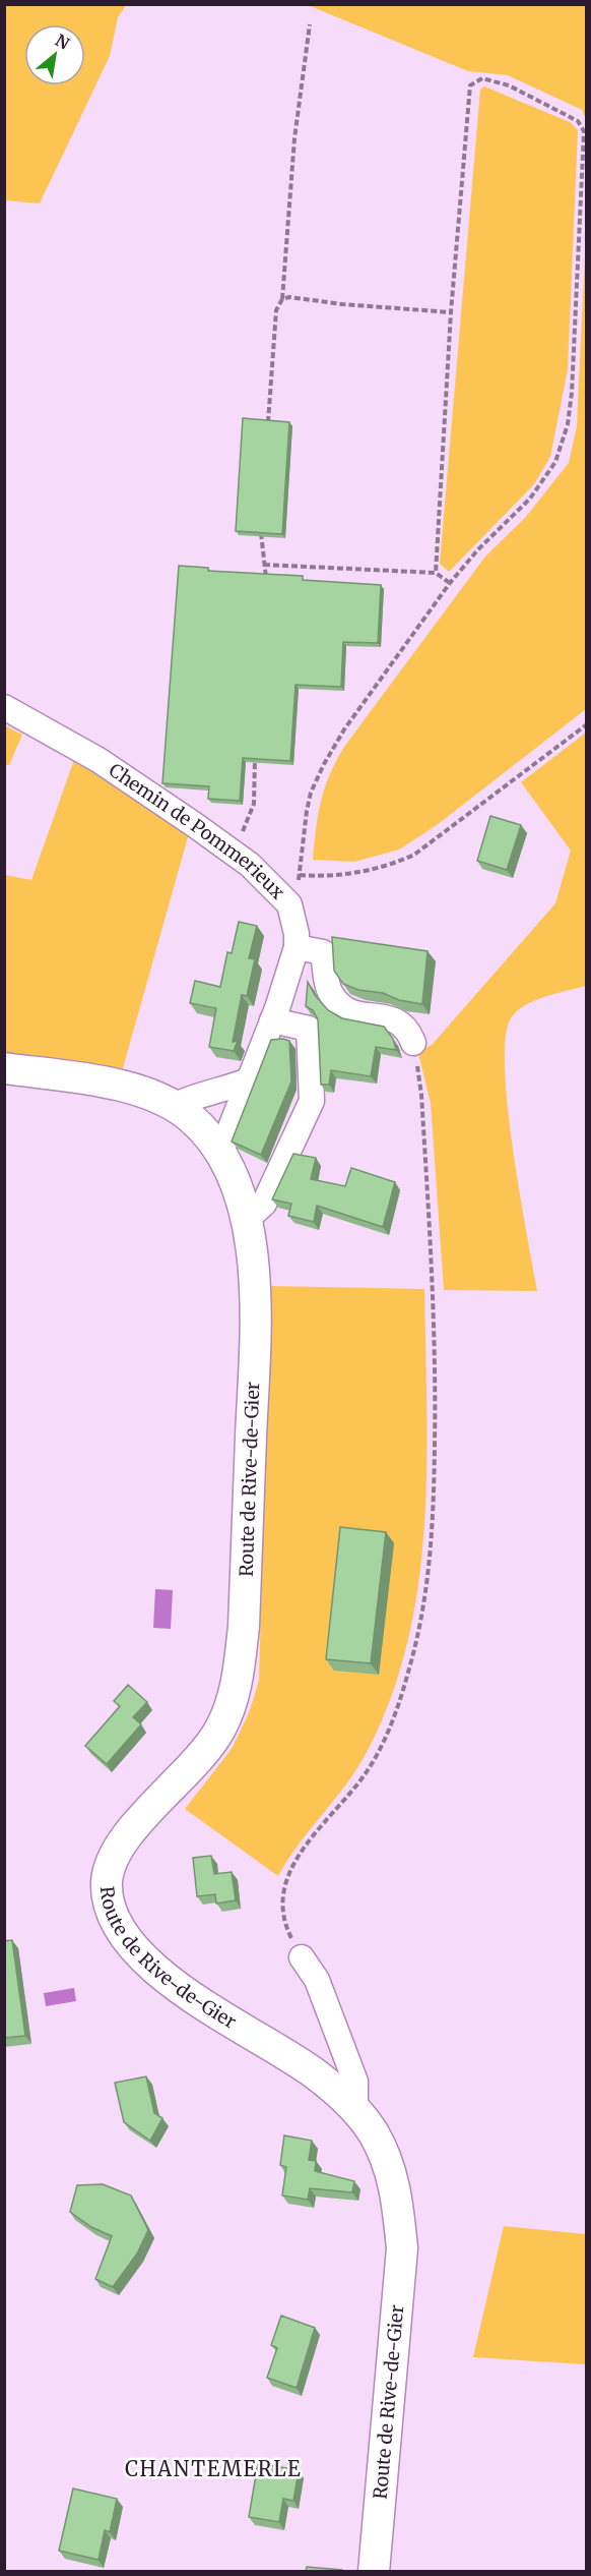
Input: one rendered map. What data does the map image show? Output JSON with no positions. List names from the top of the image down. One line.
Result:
{"streets":{"main road":["Route de Rive-de-Gier"],"street":["Chemin de Pommerieux"]},"crossings":[["Chemin de Pommerieux","Route de Rive-de-Gier"]],"districts":["CHANTEMERLE"],"north":"top right"}
